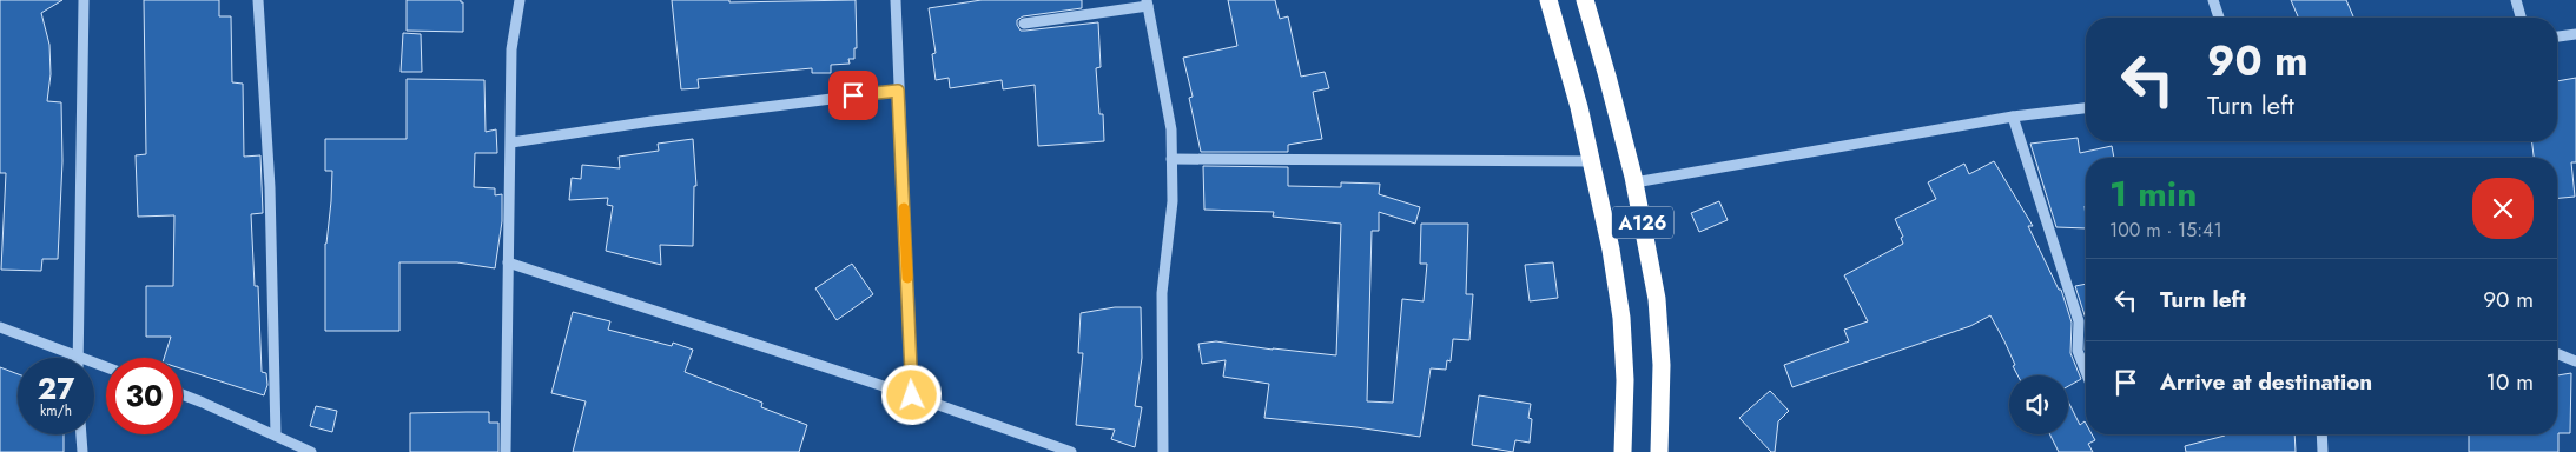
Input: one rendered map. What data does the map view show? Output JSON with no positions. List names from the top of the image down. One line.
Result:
{"streets":{"highway":["A126"]},"page":{"turn":["90 m","Turn left"],"heading":["1 min","100 m · 15:41"],"list":[{"name":"Turn left","value":"90 m"},{"name":"Arrive at destination","value":"10 m"}],"speed":"27 km/h","limit":"30"}}
